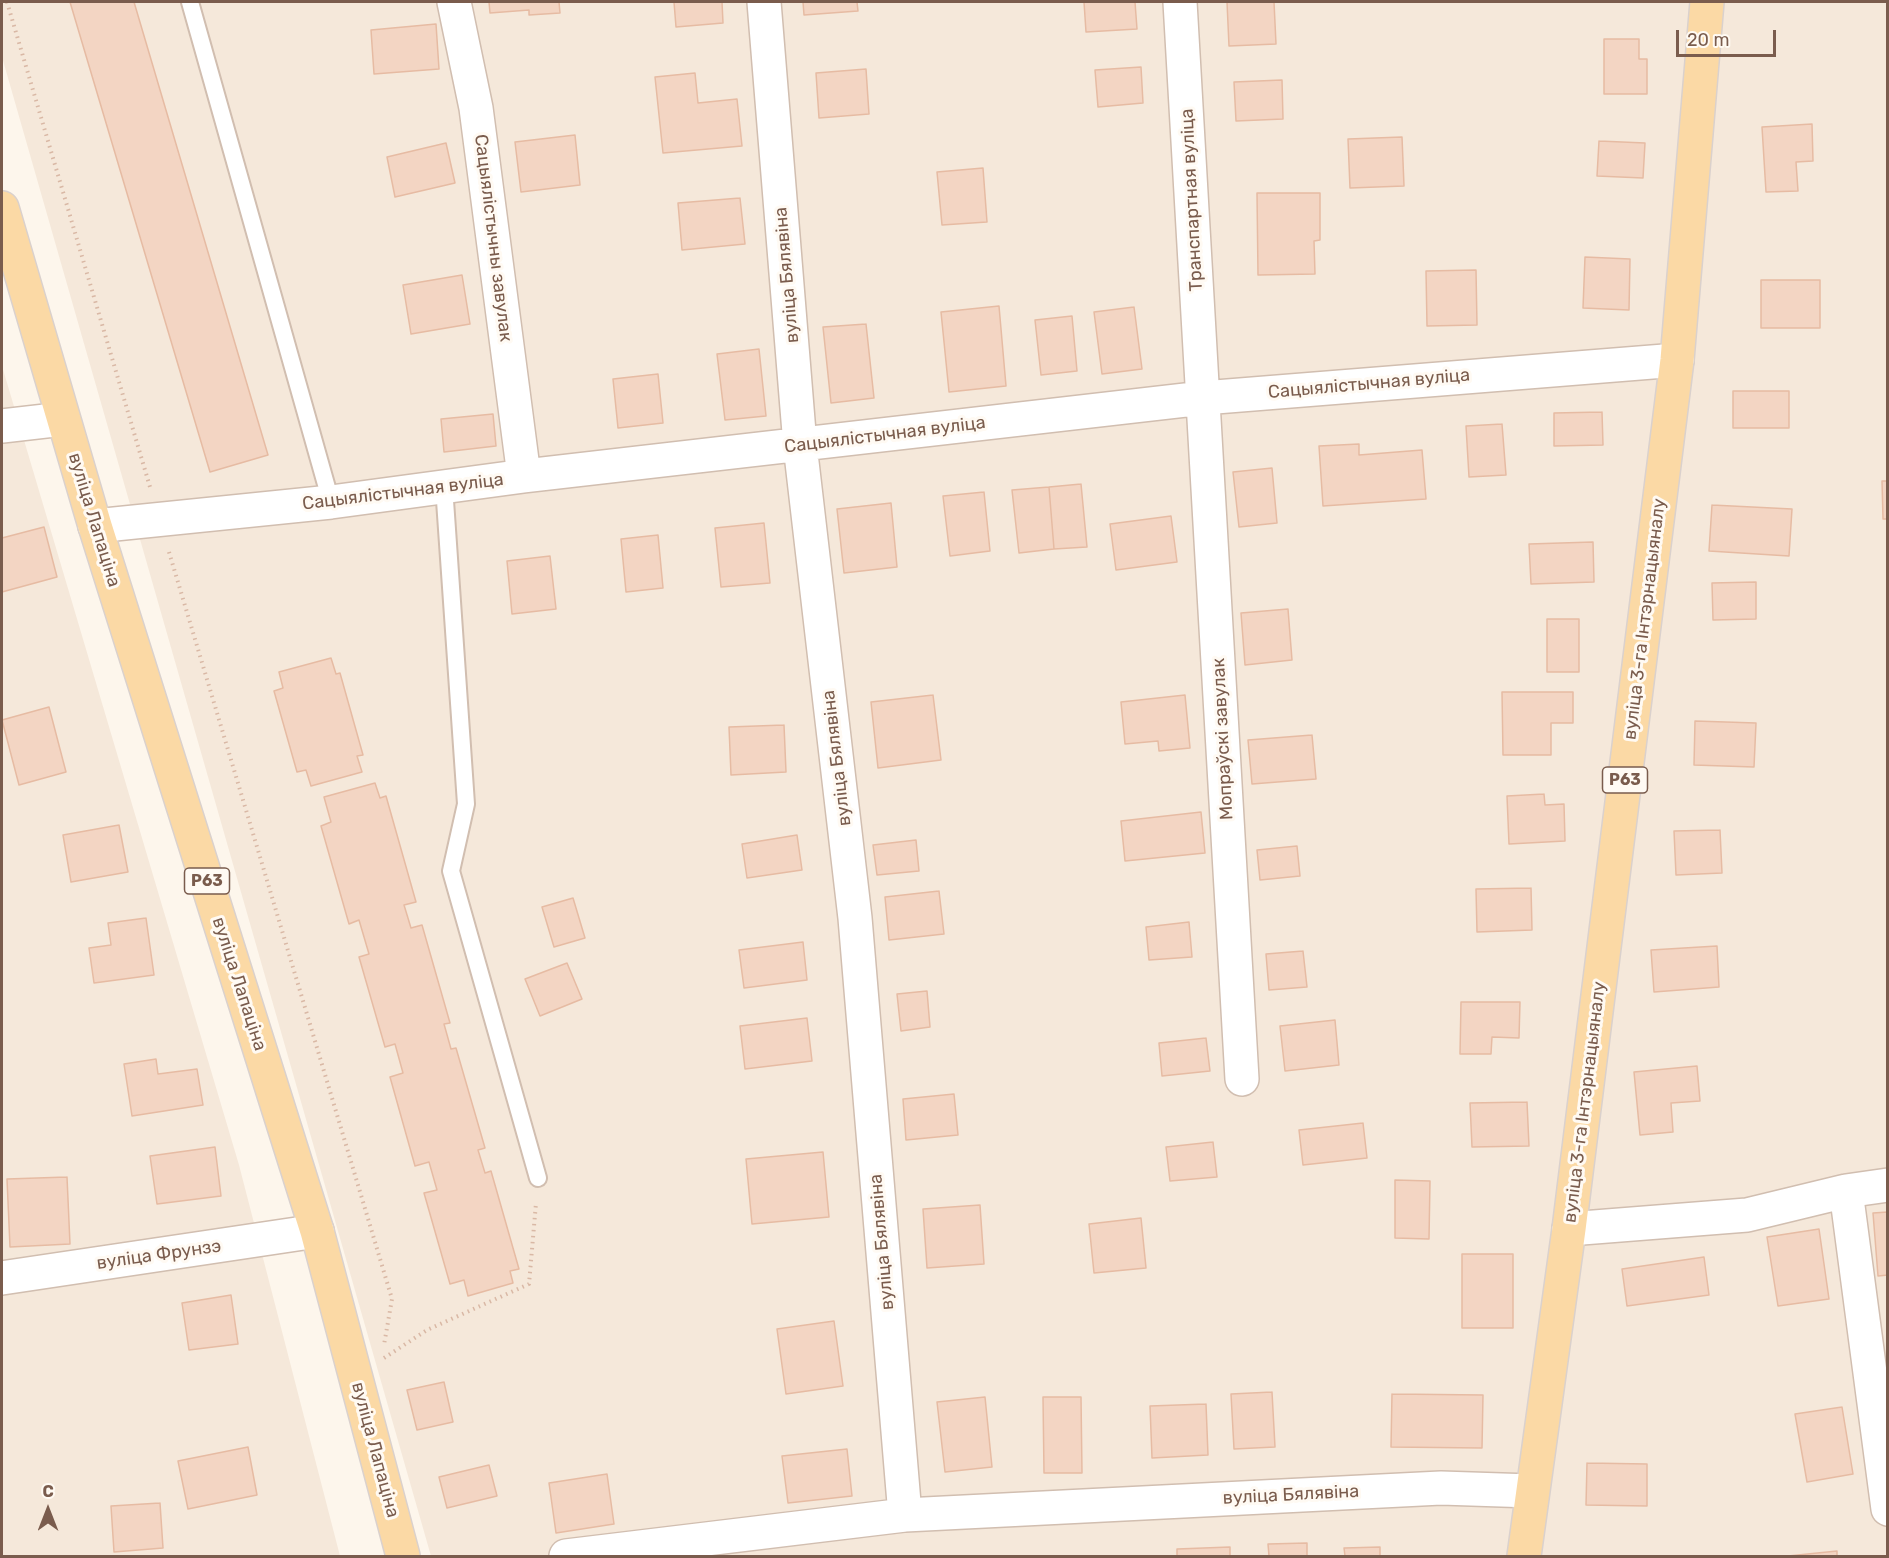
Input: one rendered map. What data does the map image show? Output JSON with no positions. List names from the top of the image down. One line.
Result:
{"streets":{"main road":["вуліца Лапаціна","вуліца 3-га Інтэрнацыяналу","Р63"],"street":["Транспартная вуліца","Сацыялістычны завулак","вуліца Бялявіна","Сацыялістычная вуліца","Мопраўскі завулак","вуліца Фрунзэ"]},"crossings":[["Транспартная вуліца","Сацыялістычная вуліца"],["Транспартная вуліца","Мопраўскі завулак"],["Сацыялістычны завулак","Сацыялістычная вуліца"],["вуліца Бялявіна","Сацыялістычная вуліца"],["вуліца Бялявіна","вуліца 3-га Інтэрнацыяналу"],["Сацыялістычная вуліца","вуліца Лапаціна"],["Сацыялістычная вуліца","вуліца 3-га Інтэрнацыяналу"],["Сацыялістычная вуліца","Мопраўскі завулак"],["вуліца Лапаціна","вуліца Фрунзэ"]],"scale_bar":"20 m","north":"top"}
